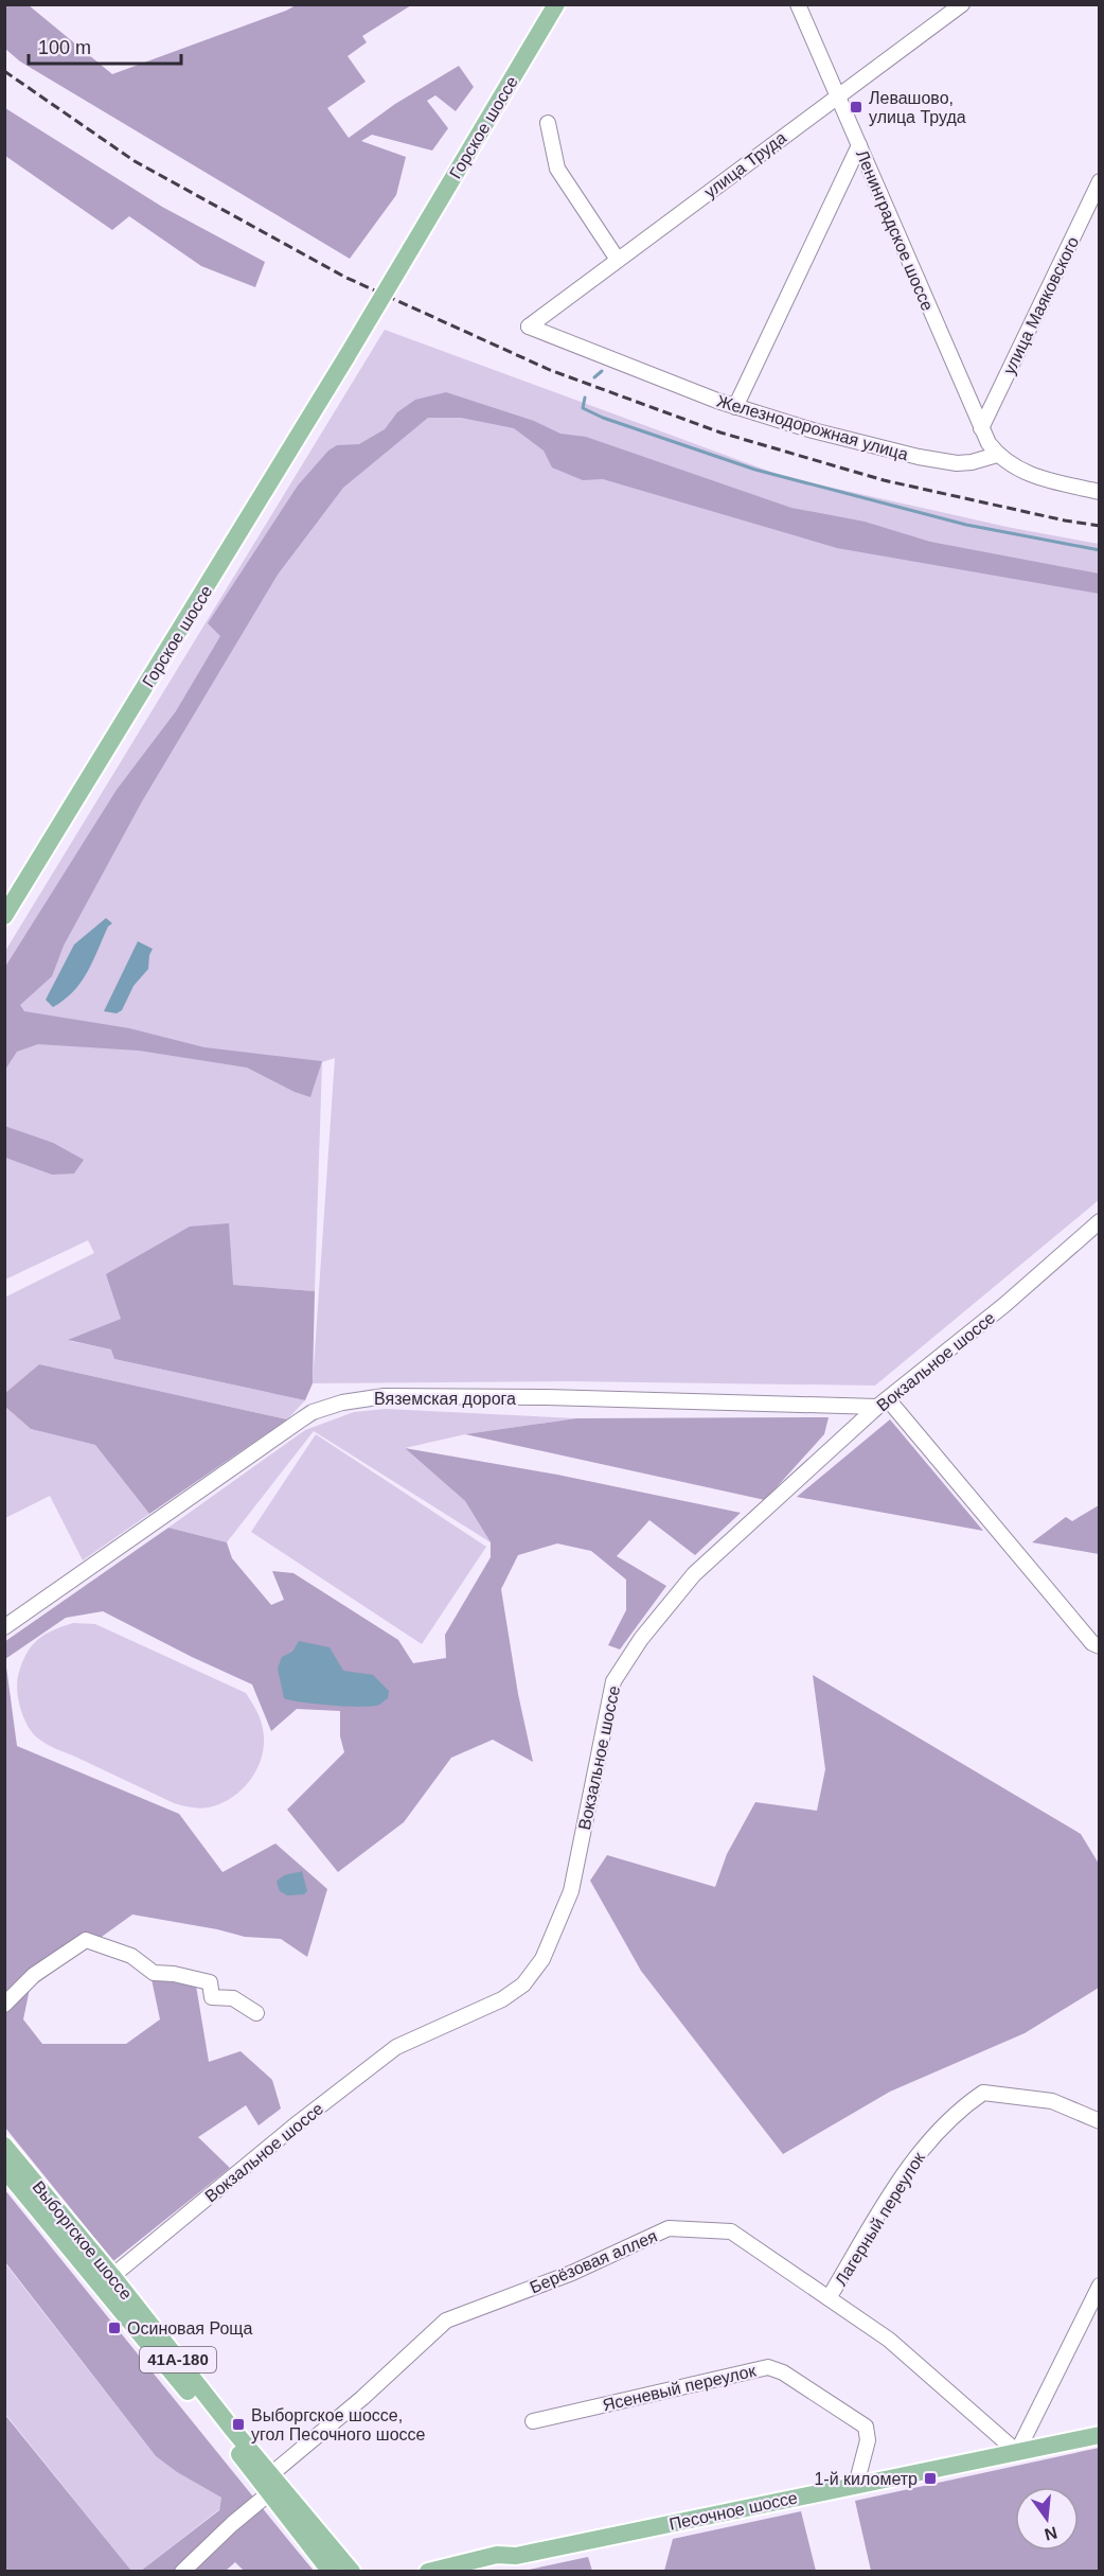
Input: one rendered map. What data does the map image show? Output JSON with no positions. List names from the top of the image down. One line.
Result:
{"streets":{"main road":["Горское шоссе","Выборгское шоссе","41А-180","Песочное шоссе"],"street":["улица Труда","Ленинградское шоссе","улица Маяковского","Железнодорожная улица","Вокзальное шоссе","Вяземская дорога","Лагерный переулок","Берёзовая аллея","Ясеневый переулок"]},"crossings":[["улица Труда","Ленинградское шоссе"],["улица Труда","Железнодорожная улица"],["Ленинградское шоссе","улица Маяковского"],["Ленинградское шоссе","Железнодорожная улица"],["Вокзальное шоссе","Вяземская дорога"],["Вокзальное шоссе","Выборгское шоссе"],["Лагерный переулок","Берёзовая аллея"],["Выборгское шоссе","Берёзовая аллея"],["Берёзовая аллея","Песочное шоссе"],["Ясеневый переулок","Песочное шоссе"]],"places":{"transit":["Левашово, улица Труда","Осиновая Роща","Выборгское шоссе, угол Песочного шоссе","1-й километр"]},"scale_bar":"100 m","north":"bottom"}
